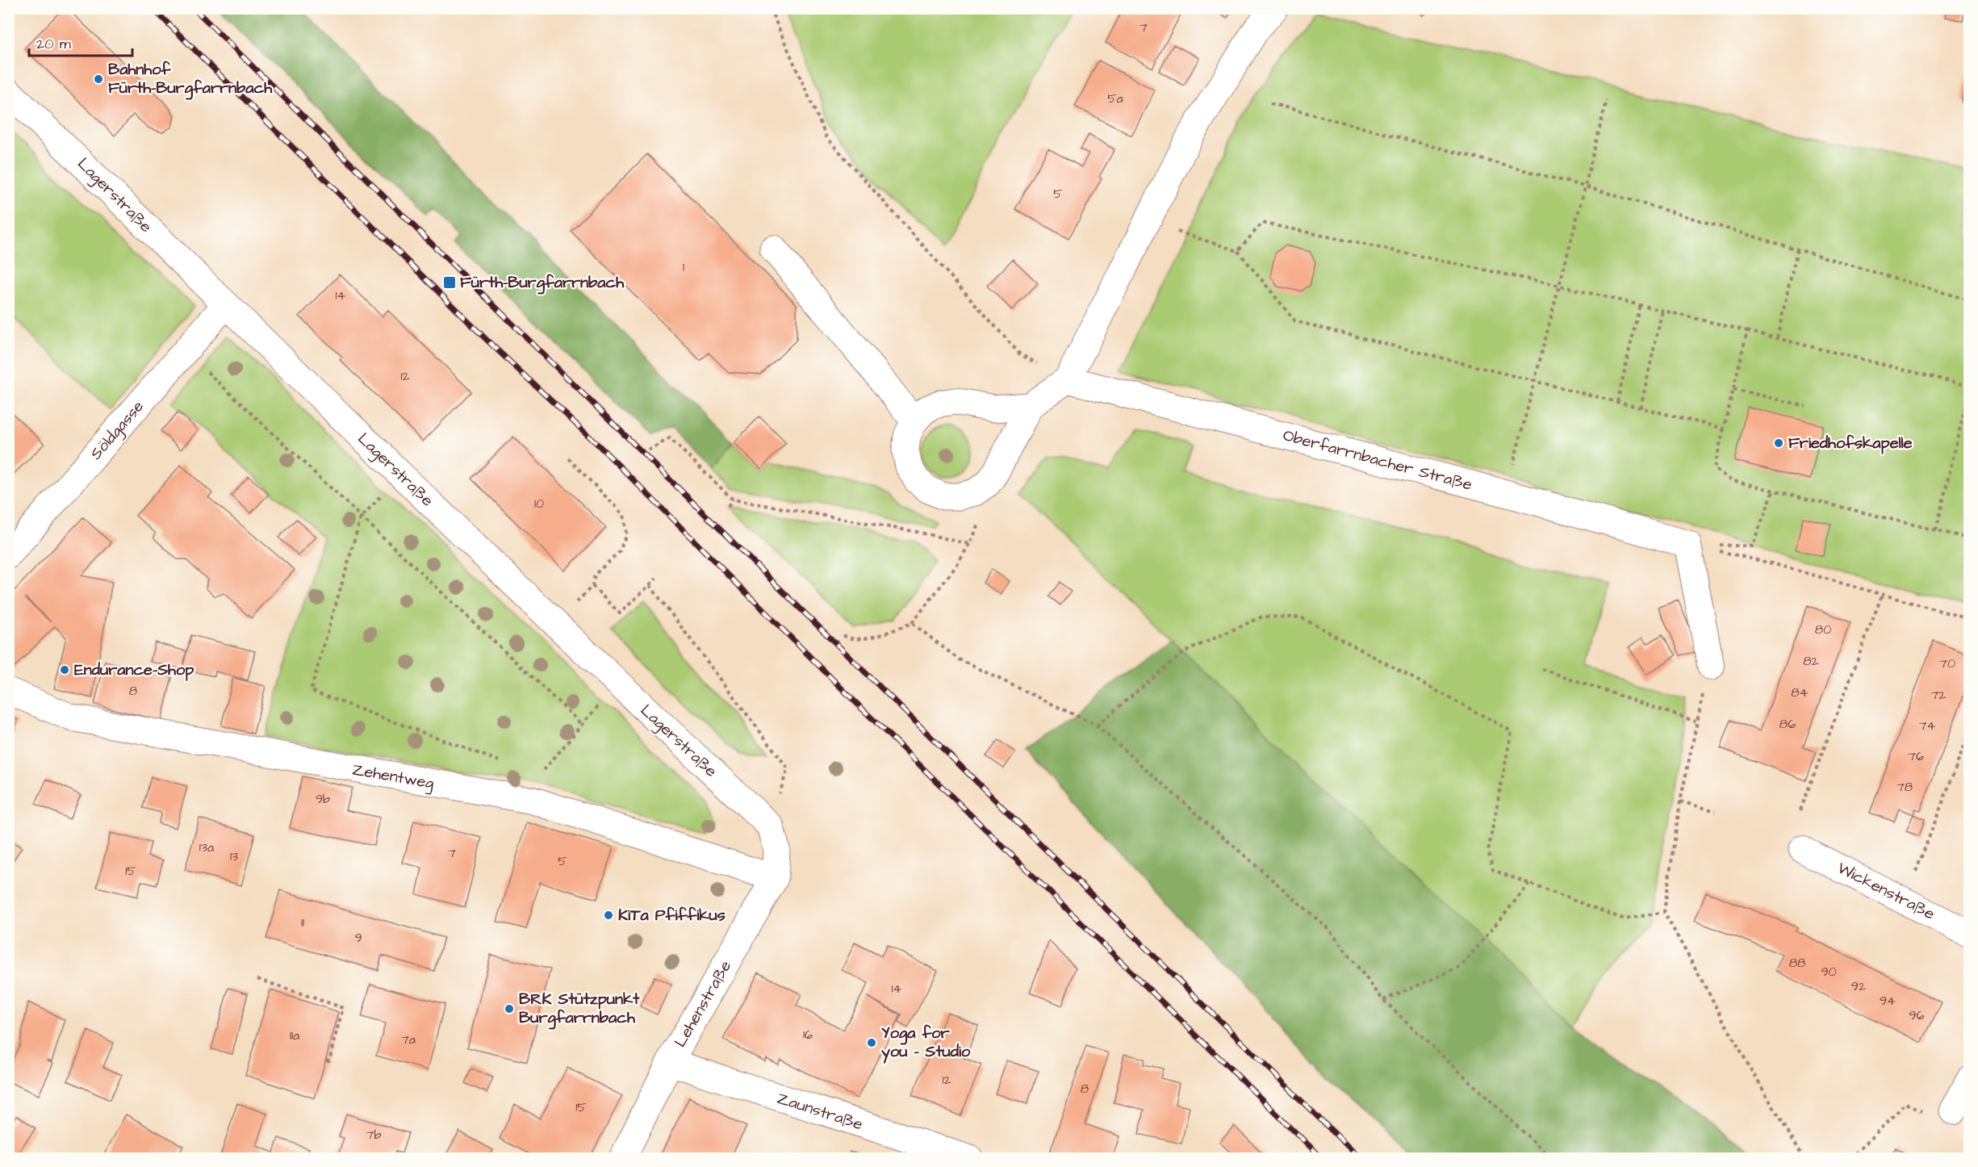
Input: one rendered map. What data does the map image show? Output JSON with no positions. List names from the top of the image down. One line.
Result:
{"streets":{"street":["Lagerstraße","Söldgasse","Oberfarrnbacher Straße","Zehentweg","Wickenstraße","Lehenstraße","Zaunstraße"]},"crossings":[["Lagerstraße","Söldgasse"],["Lagerstraße","Lehenstraße"],["Zehentweg","Lehenstraße"],["Lehenstraße","Zaunstraße"]],"places":{"other":["Bahnhof Fürth-Burgfarrnbach","Friedhofskapelle","Endurance-Shop","KiTa Pfiffikus","BRK Stützpunkt Burgfarrnbach","Yoga for you - Studio"],"transit":["Fürth-Burgfarrnbach"]},"house_numbers":["7","5a","5","1","14","12","10","80","82","70","8","84","72","86","74","76","78","9b","13a","7","13","5","15","11","9","88","90","92","14","94","96","16","11a","7a","12","8","15","7b"],"scale_bar":"20 m"}
